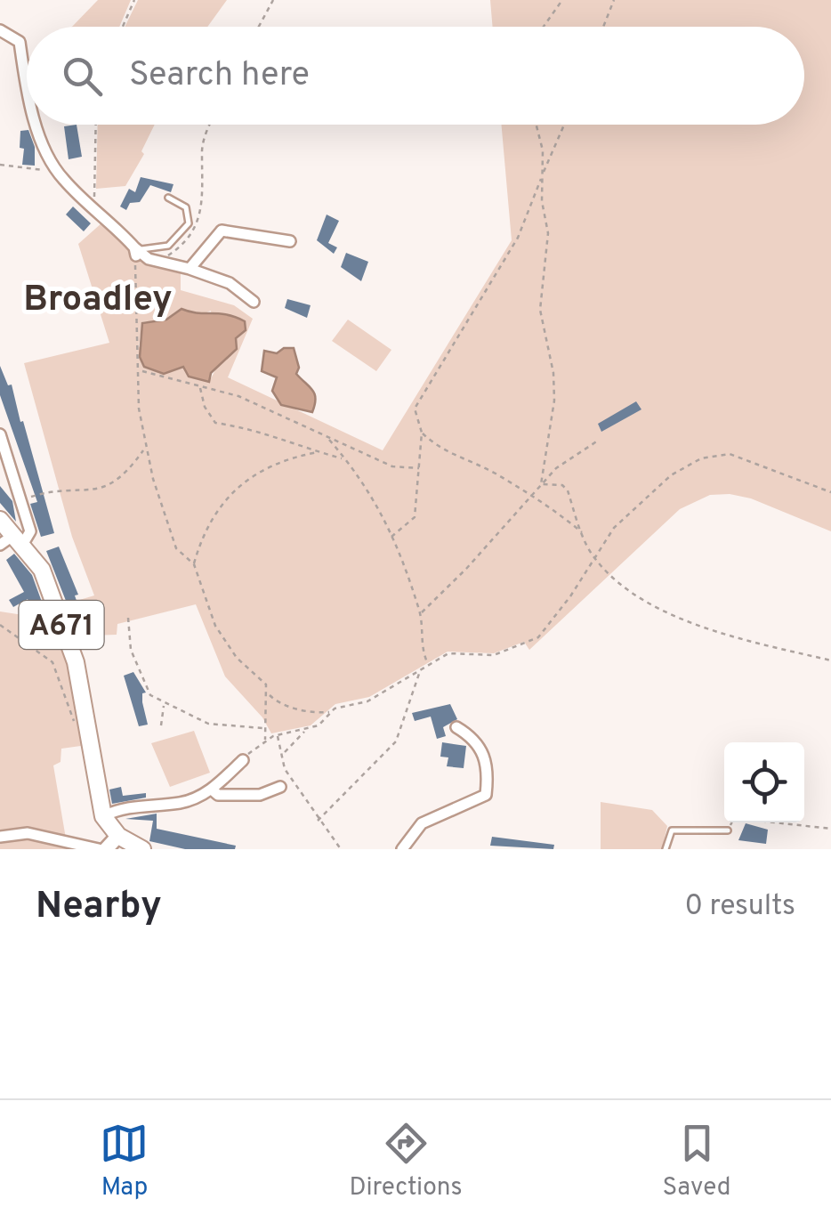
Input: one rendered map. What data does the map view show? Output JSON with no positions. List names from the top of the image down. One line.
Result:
{"streets":{"main road":["A671"]},"districts":["Broadley"],"page":{"search":"Search here","heading":["Nearby","0 results"],"nav":["Map","Directions","Saved"]}}
